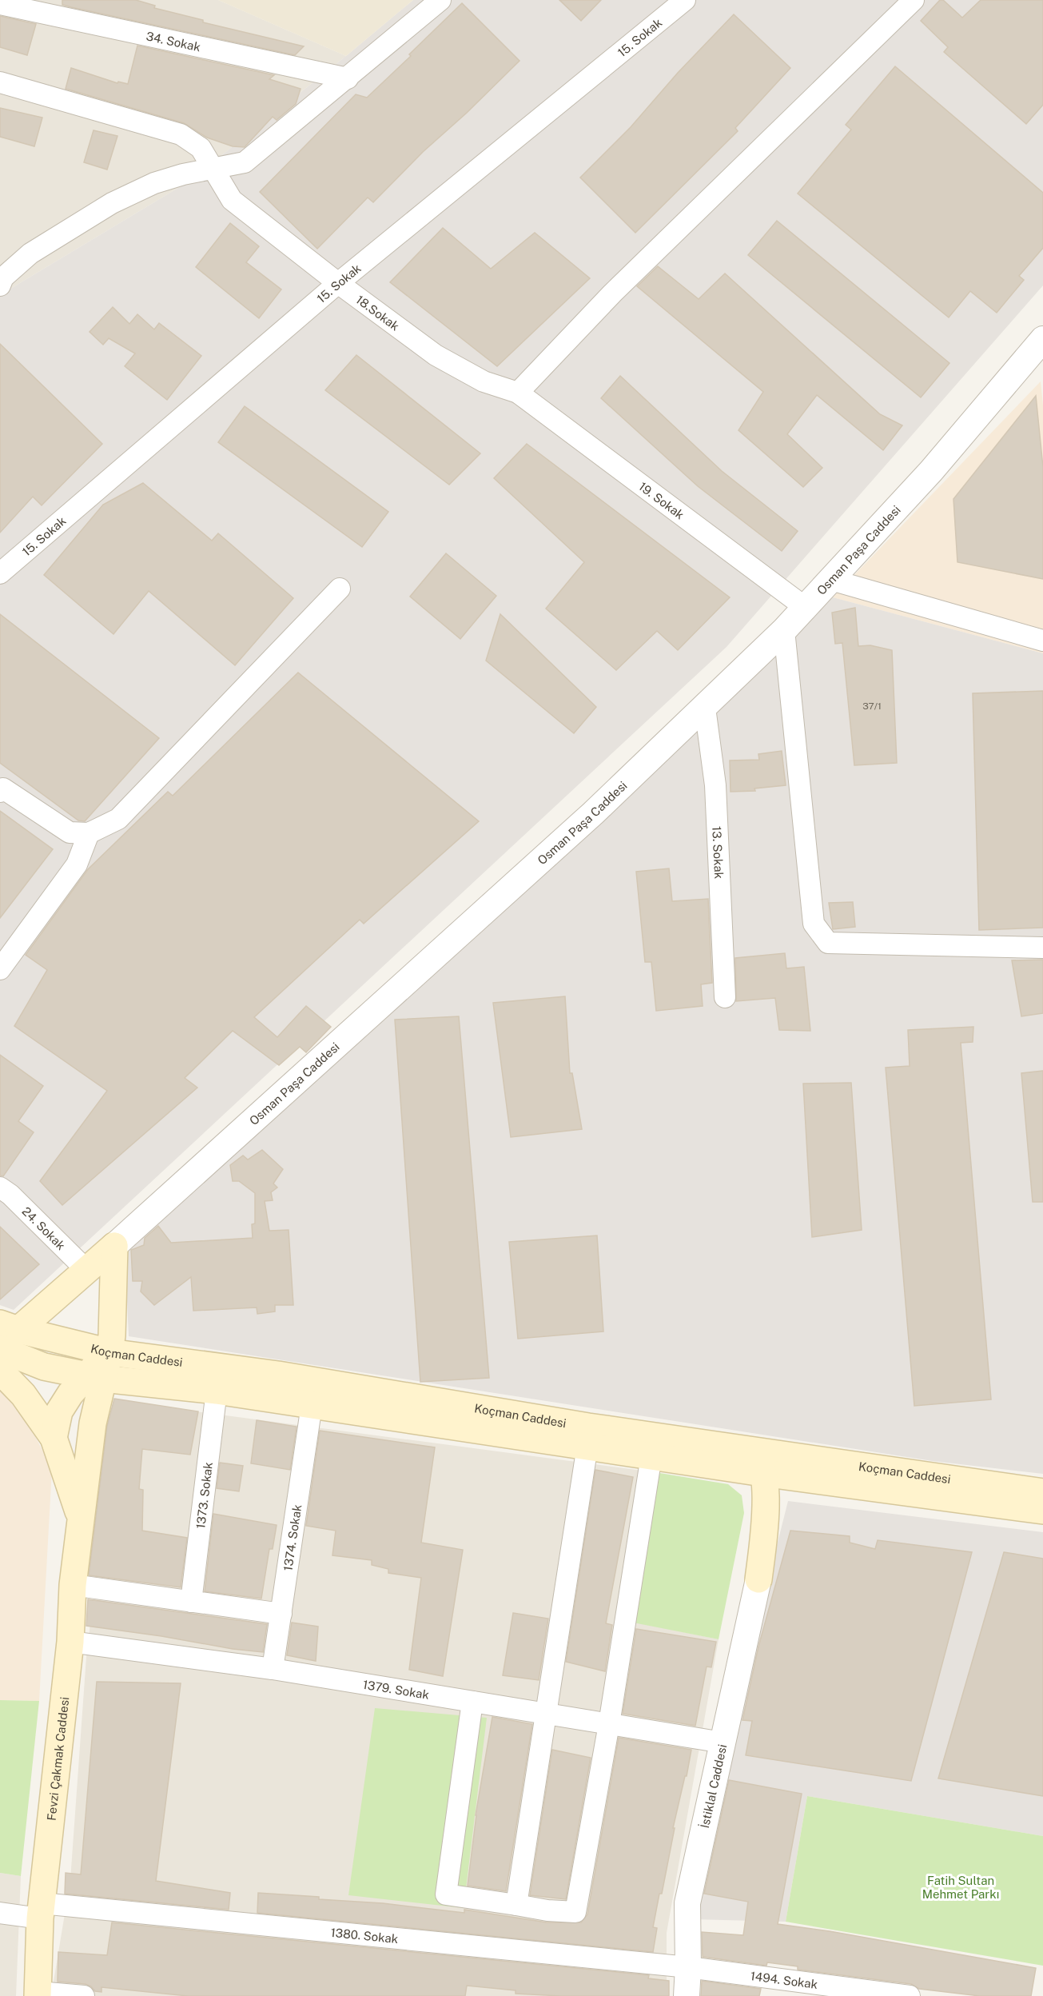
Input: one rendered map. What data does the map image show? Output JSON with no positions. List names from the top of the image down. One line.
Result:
{"streets":{"main road":["Osman Paşa Caddesi","Koçman Caddesi","Fevzi Çakmak Caddesi"],"street":["15. Sokak","34. Sokak","18.Sokak","19. Sokak","13. Sokak","24. Sokak","1373. Sokak","1374. Sokak","1379. Sokak","İstiklal Caddesi","1380. Sokak","1494. Sokak"]},"crossings":[["15. Sokak","18.Sokak"],["18.Sokak","19. Sokak"],["19. Sokak","Osman Paşa Caddesi"],["Osman Paşa Caddesi","13. Sokak"],["Osman Paşa Caddesi","24. Sokak"],["Osman Paşa Caddesi","Koçman Caddesi"],["Osman Paşa Caddesi","Fevzi Çakmak Caddesi"],["Koçman Caddesi","1373. Sokak"],["Koçman Caddesi","1374. Sokak"],["Koçman Caddesi","Fevzi Çakmak Caddesi"],["1374. Sokak","1379. Sokak"],["1379. Sokak","Fevzi Çakmak Caddesi"],["1379. Sokak","İstiklal Caddesi"],["Fevzi Çakmak Caddesi","1380. Sokak"],["İstiklal Caddesi","1380. Sokak"],["İstiklal Caddesi","1494. Sokak"],["1380. Sokak","1494. Sokak"]],"parks":["Fatih Sultan Mehmet Parkı"],"house_numbers":["37/1"]}
